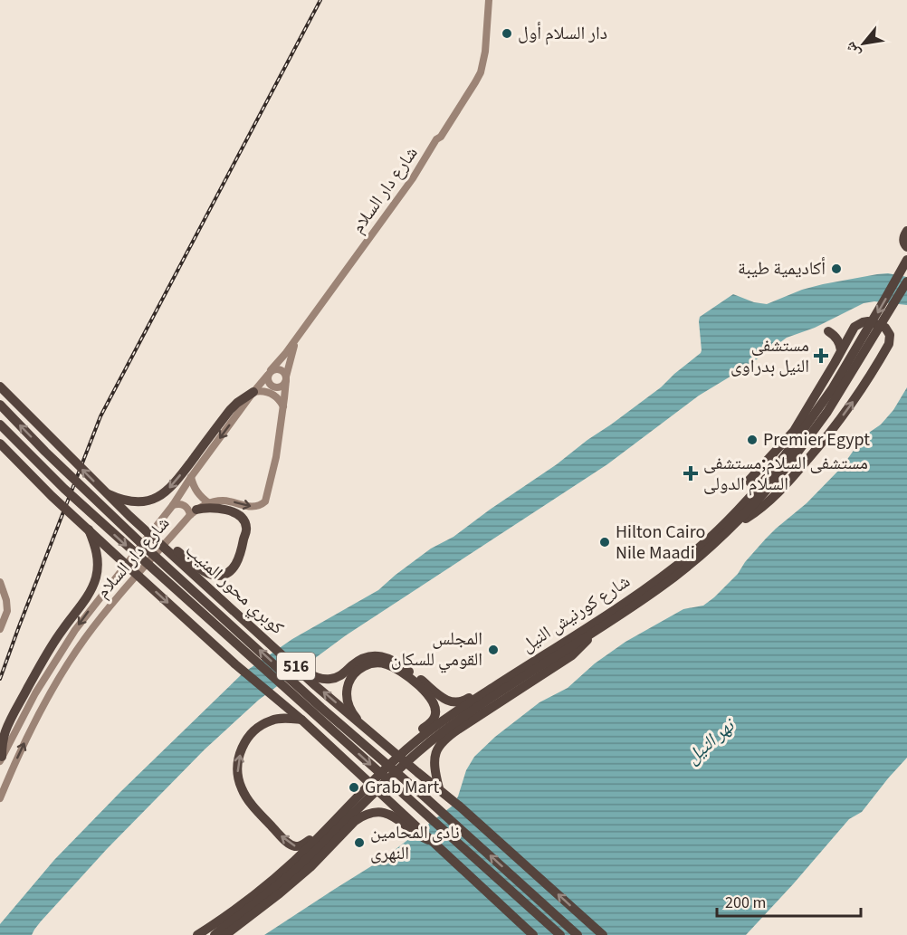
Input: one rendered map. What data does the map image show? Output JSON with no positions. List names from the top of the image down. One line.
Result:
{"streets":{"highway":["كوبري محور المنيب","شارع كورنيش النيل","516"],"main road":["شارع دار السلام"]},"water":["نهر النيل"],"places":{"other":["دار السلام أول","أكاديمية طيبة","Premier Egypt","Hilton Cairo Nile Maadi","المجلس القومي للسكان","Grab Mart","نادى المحامين النهرى"],"health":["مستشفى النيل بدراوى","مستشفى السلام;مستشفى السلام الدولى"]},"scale_bar":"200 m","north":"bottom left"}
